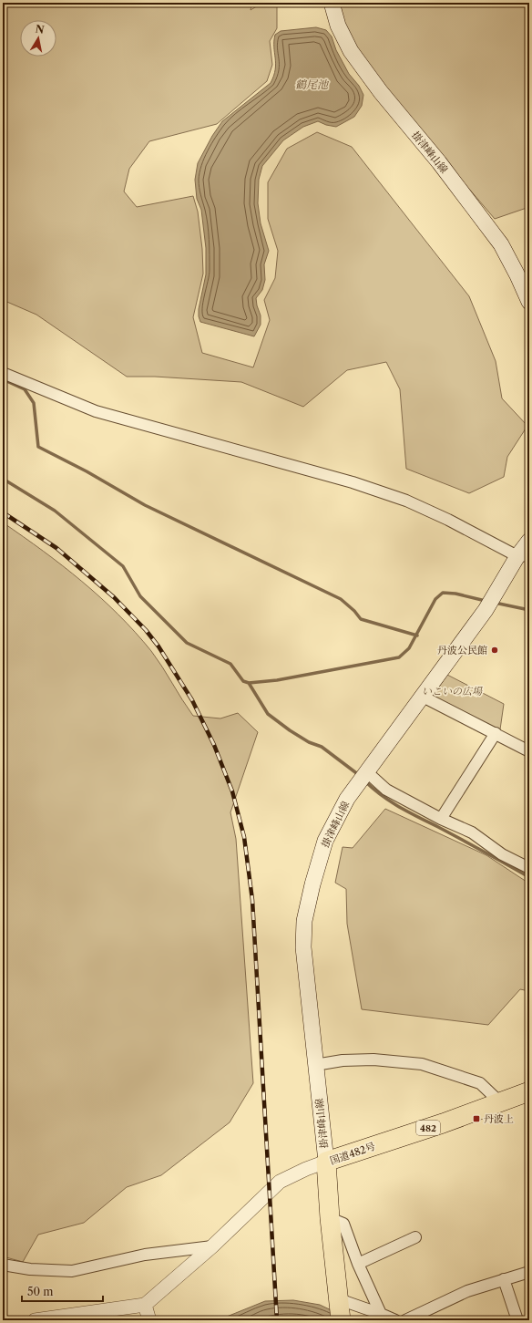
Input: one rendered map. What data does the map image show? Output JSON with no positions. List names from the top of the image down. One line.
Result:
{"streets":{"highway":["482","国道482号"],"main road":["掛津峰山線"]},"crossings":[["掛津峰山線","国道482号"]],"water":["鶴尾池"],"parks":["いこいの広場"],"places":{"other":["丹波公民館"],"transit":["丹波上"]},"scale_bar":"50 m","north":"top"}
